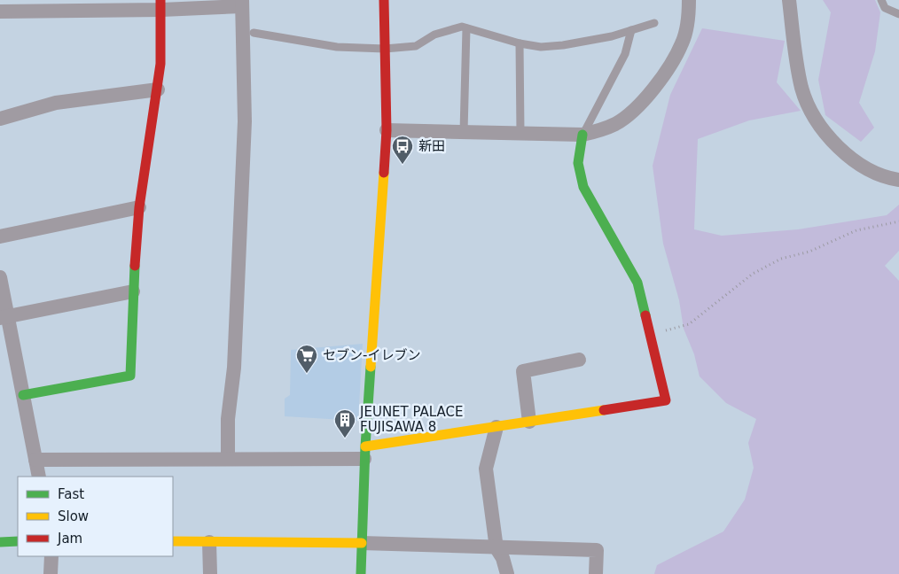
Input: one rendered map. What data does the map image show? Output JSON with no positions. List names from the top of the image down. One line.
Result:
{"places":{"bus stop":["新田"],"supermarket":["セブン-イレブン"],"building":["JEUNET PALACE FUJISAWA 8"]},"legend":["Fast","Slow","Jam"]}
